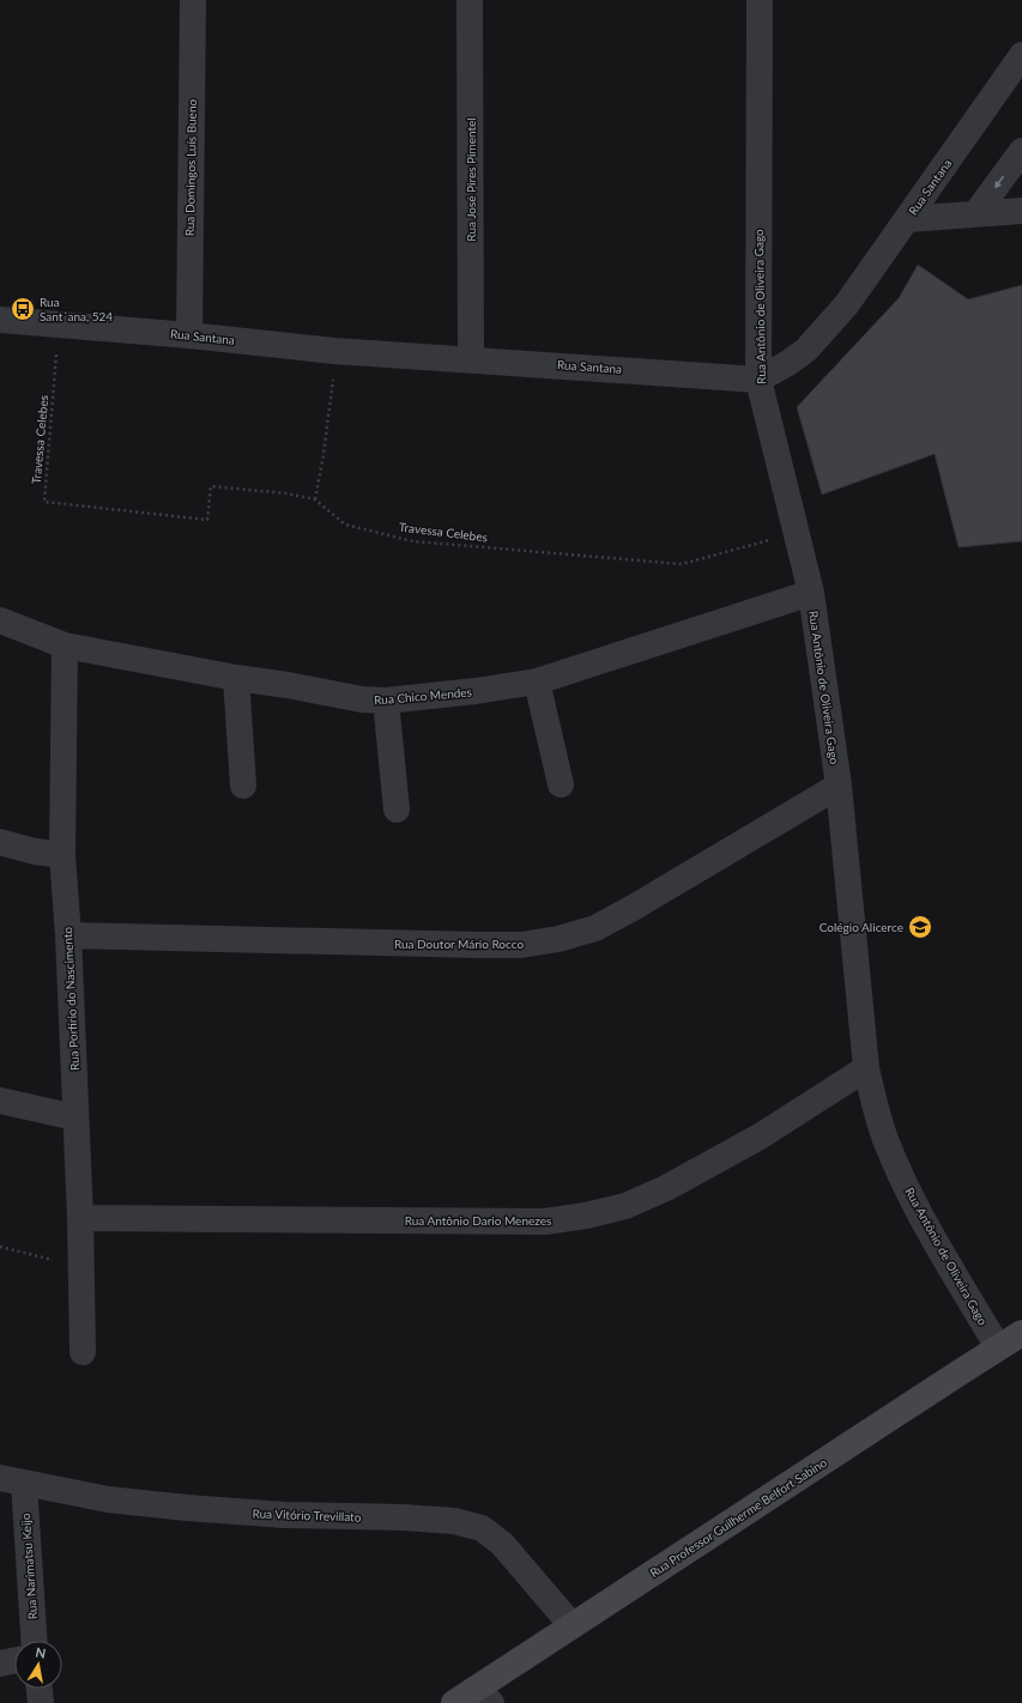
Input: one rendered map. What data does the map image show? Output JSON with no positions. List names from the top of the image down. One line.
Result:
{"streets":{"street":["Rua Domingos Luís Bueno","Rua José Pires Pimentel","Rua Santana","Rua Antônio de Oliveira Gago","Rua Chico Mendes","Rua Doutor Mário Rocco","Rua Porfírio do Nascimento","Rua Antônio Dario Menezes","Rua Vitório Trevillato","Rua Professor Guilherme Belfort Sabino","Rua Narimatsu Keijo"],"path":["Travessa Celebes"]},"crossings":[["Rua Domingos Luís Bueno","Rua Santana"],["Rua José Pires Pimentel","Rua Santana"],["Rua Santana","Rua Antônio de Oliveira Gago"],["Rua Santana","Travessa Celebes"],["Rua Antônio de Oliveira Gago","Travessa Celebes"],["Rua Antônio de Oliveira Gago","Rua Chico Mendes"],["Rua Antônio de Oliveira Gago","Rua Doutor Mário Rocco"],["Rua Antônio de Oliveira Gago","Rua Antônio Dario Menezes"],["Rua Antônio de Oliveira Gago","Rua Professor Guilherme Belfort Sabino"],["Rua Chico Mendes","Rua Porfírio do Nascimento"],["Rua Doutor Mário Rocco","Rua Porfírio do Nascimento"],["Rua Porfírio do Nascimento","Rua Antônio Dario Menezes"],["Rua Vitório Trevillato","Rua Professor Guilherme Belfort Sabino"],["Rua Vitório Trevillato","Rua Narimatsu Keijo"]],"places":{"bus stop":["Rua Sant´ana, 524"],"school or university":["Colégio Alicerce"]},"north":"top"}
